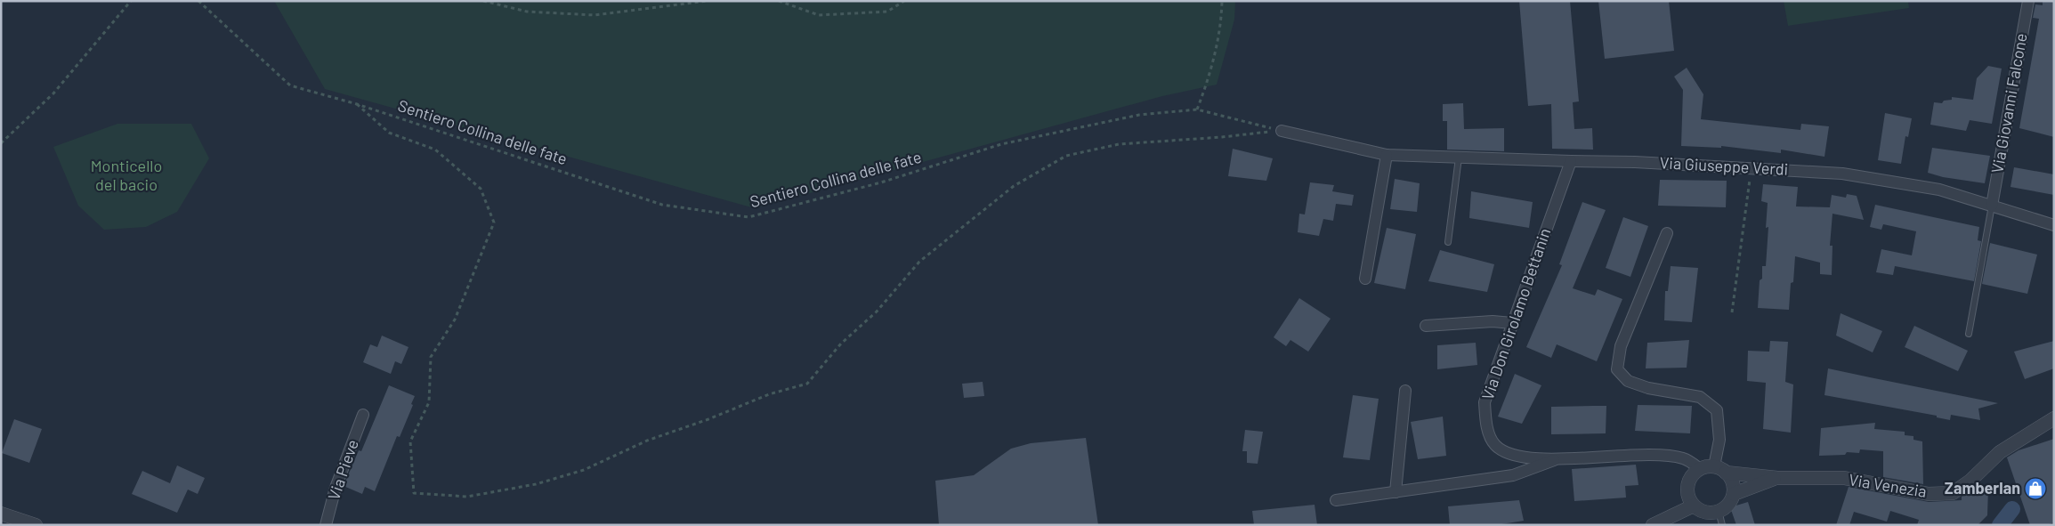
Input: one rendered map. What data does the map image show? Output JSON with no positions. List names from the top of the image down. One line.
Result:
{"streets":{"street":["Via Giovanni Falcone","Via Giuseppe Verdi","Via Don Girolamo Bettanin","Via Pieve","Via Venezia"],"path":["Sentiero Collina delle fate"]},"crossings":[["Via Giovanni Falcone","Via Giuseppe Verdi"],["Sentiero Collina delle fate","Via Giuseppe Verdi"],["Via Giuseppe Verdi","Via Don Girolamo Bettanin"],["Via Don Girolamo Bettanin","Via Venezia"]],"parks":["Monticello del bacio"],"places":{"shop":["Zamberlan"]}}
